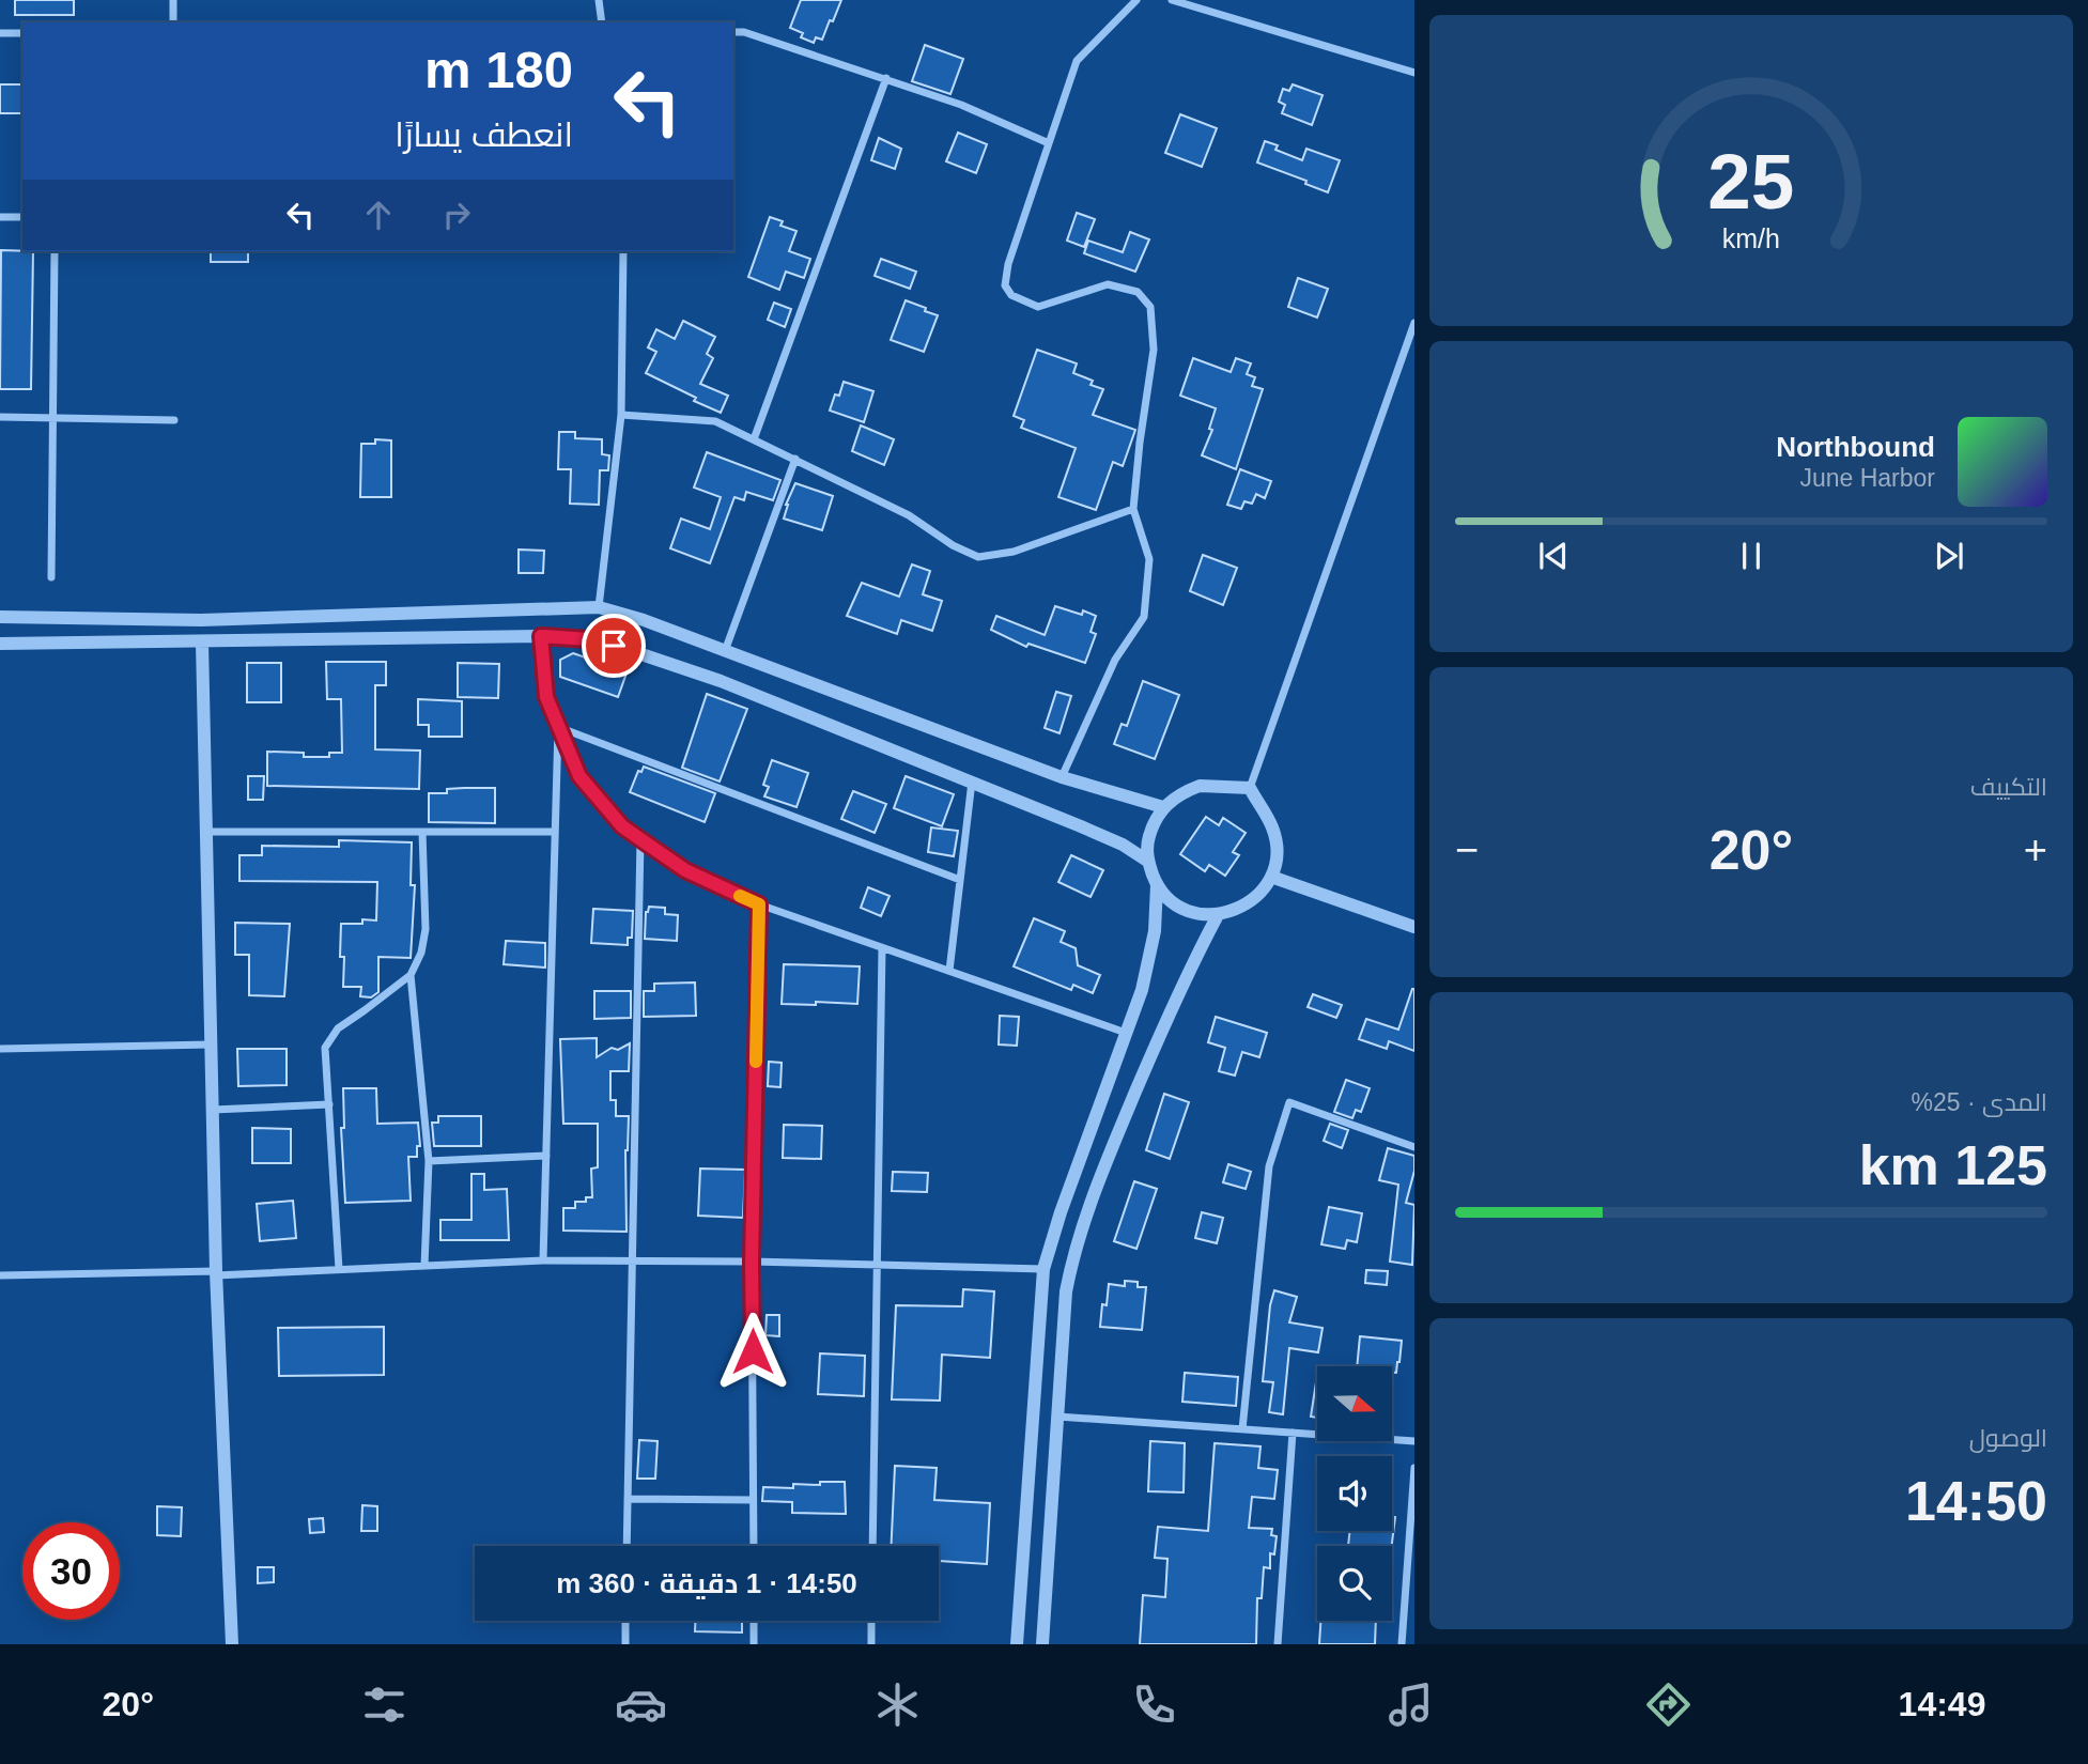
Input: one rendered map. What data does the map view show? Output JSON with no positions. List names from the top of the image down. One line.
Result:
{"north":"right","page":{"turn":["180 m","انعطف يسارًا"],"song":["Northbound","June Harbor"],"tile":["التكييف",["المدى · 25%","125 km"],["الوصول","14:50"]],"heat":["−","20°","+"],"limit":"30","trip":"14:50 · 1 دقيقة · 360 m","tabs":["14:49","20°"],"gauge":["25","km/h"]}}
